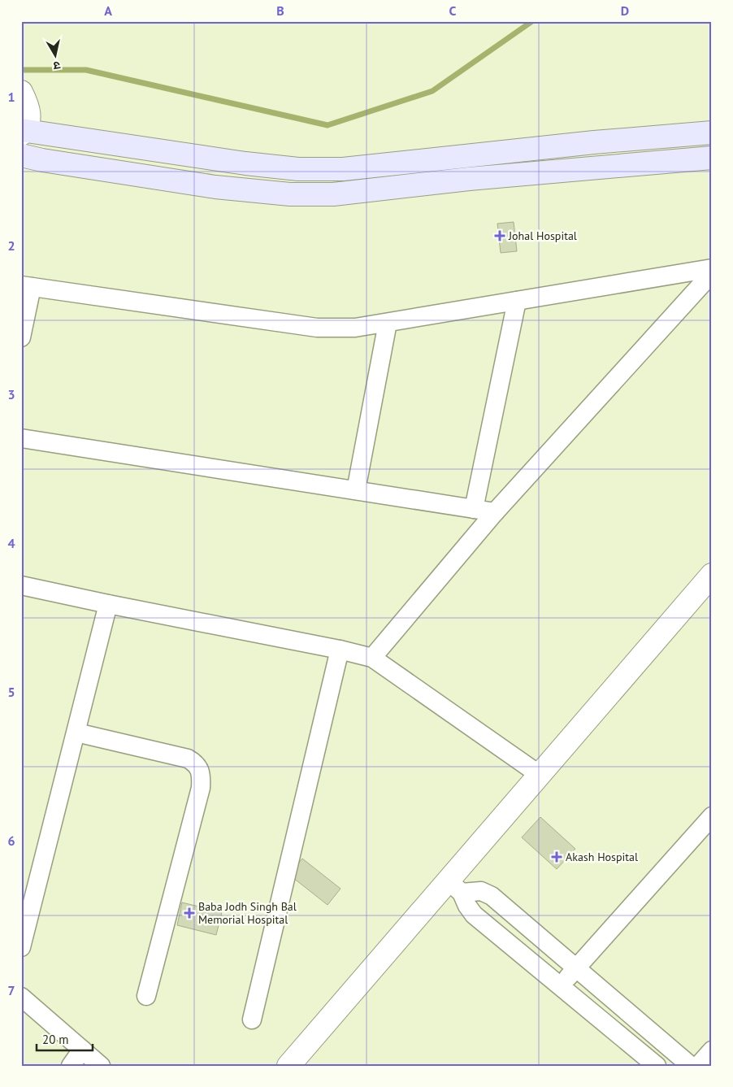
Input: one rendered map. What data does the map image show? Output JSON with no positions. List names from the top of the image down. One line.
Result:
{"places":{"health":["Johal Hospital","Akash Hospital","Baba Jodh Singh Bal Memorial Hospital"]},"scale_bar":"20 m","north":"bottom","grid":{"columns":["A","B","C","D"],"rows":["1","2","3","4","5","6","7"]}}
